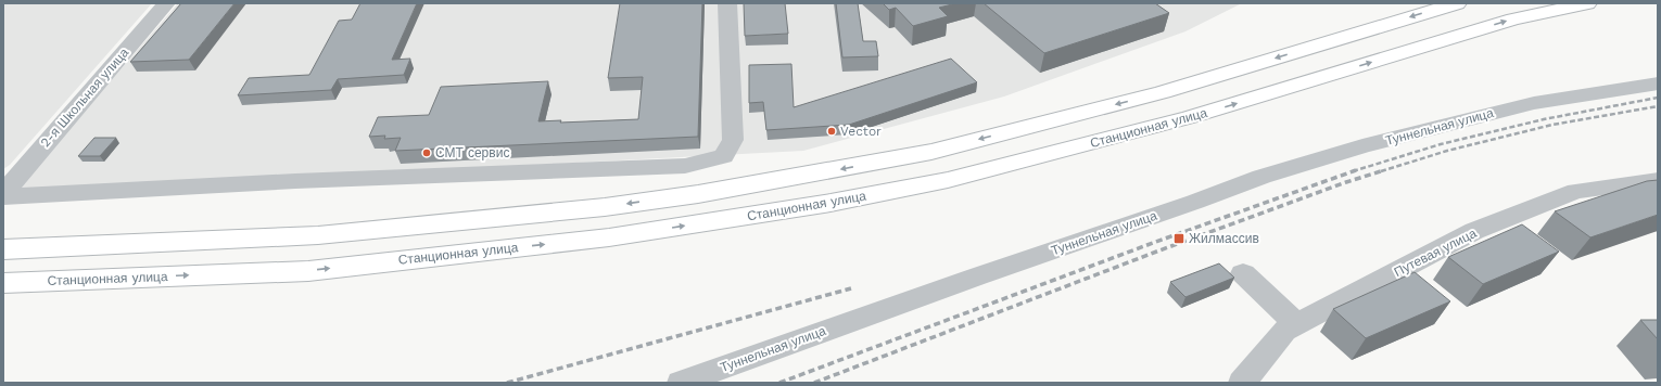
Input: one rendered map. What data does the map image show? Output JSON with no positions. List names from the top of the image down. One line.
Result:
{"streets":{"main road":["Станционная улица"],"street":["2-я Школьная улица","Туннельная улица","Путевая улица"]},"places":{"other":["Vector","СМТ сервис"],"transit":["Жилмассив"]}}
